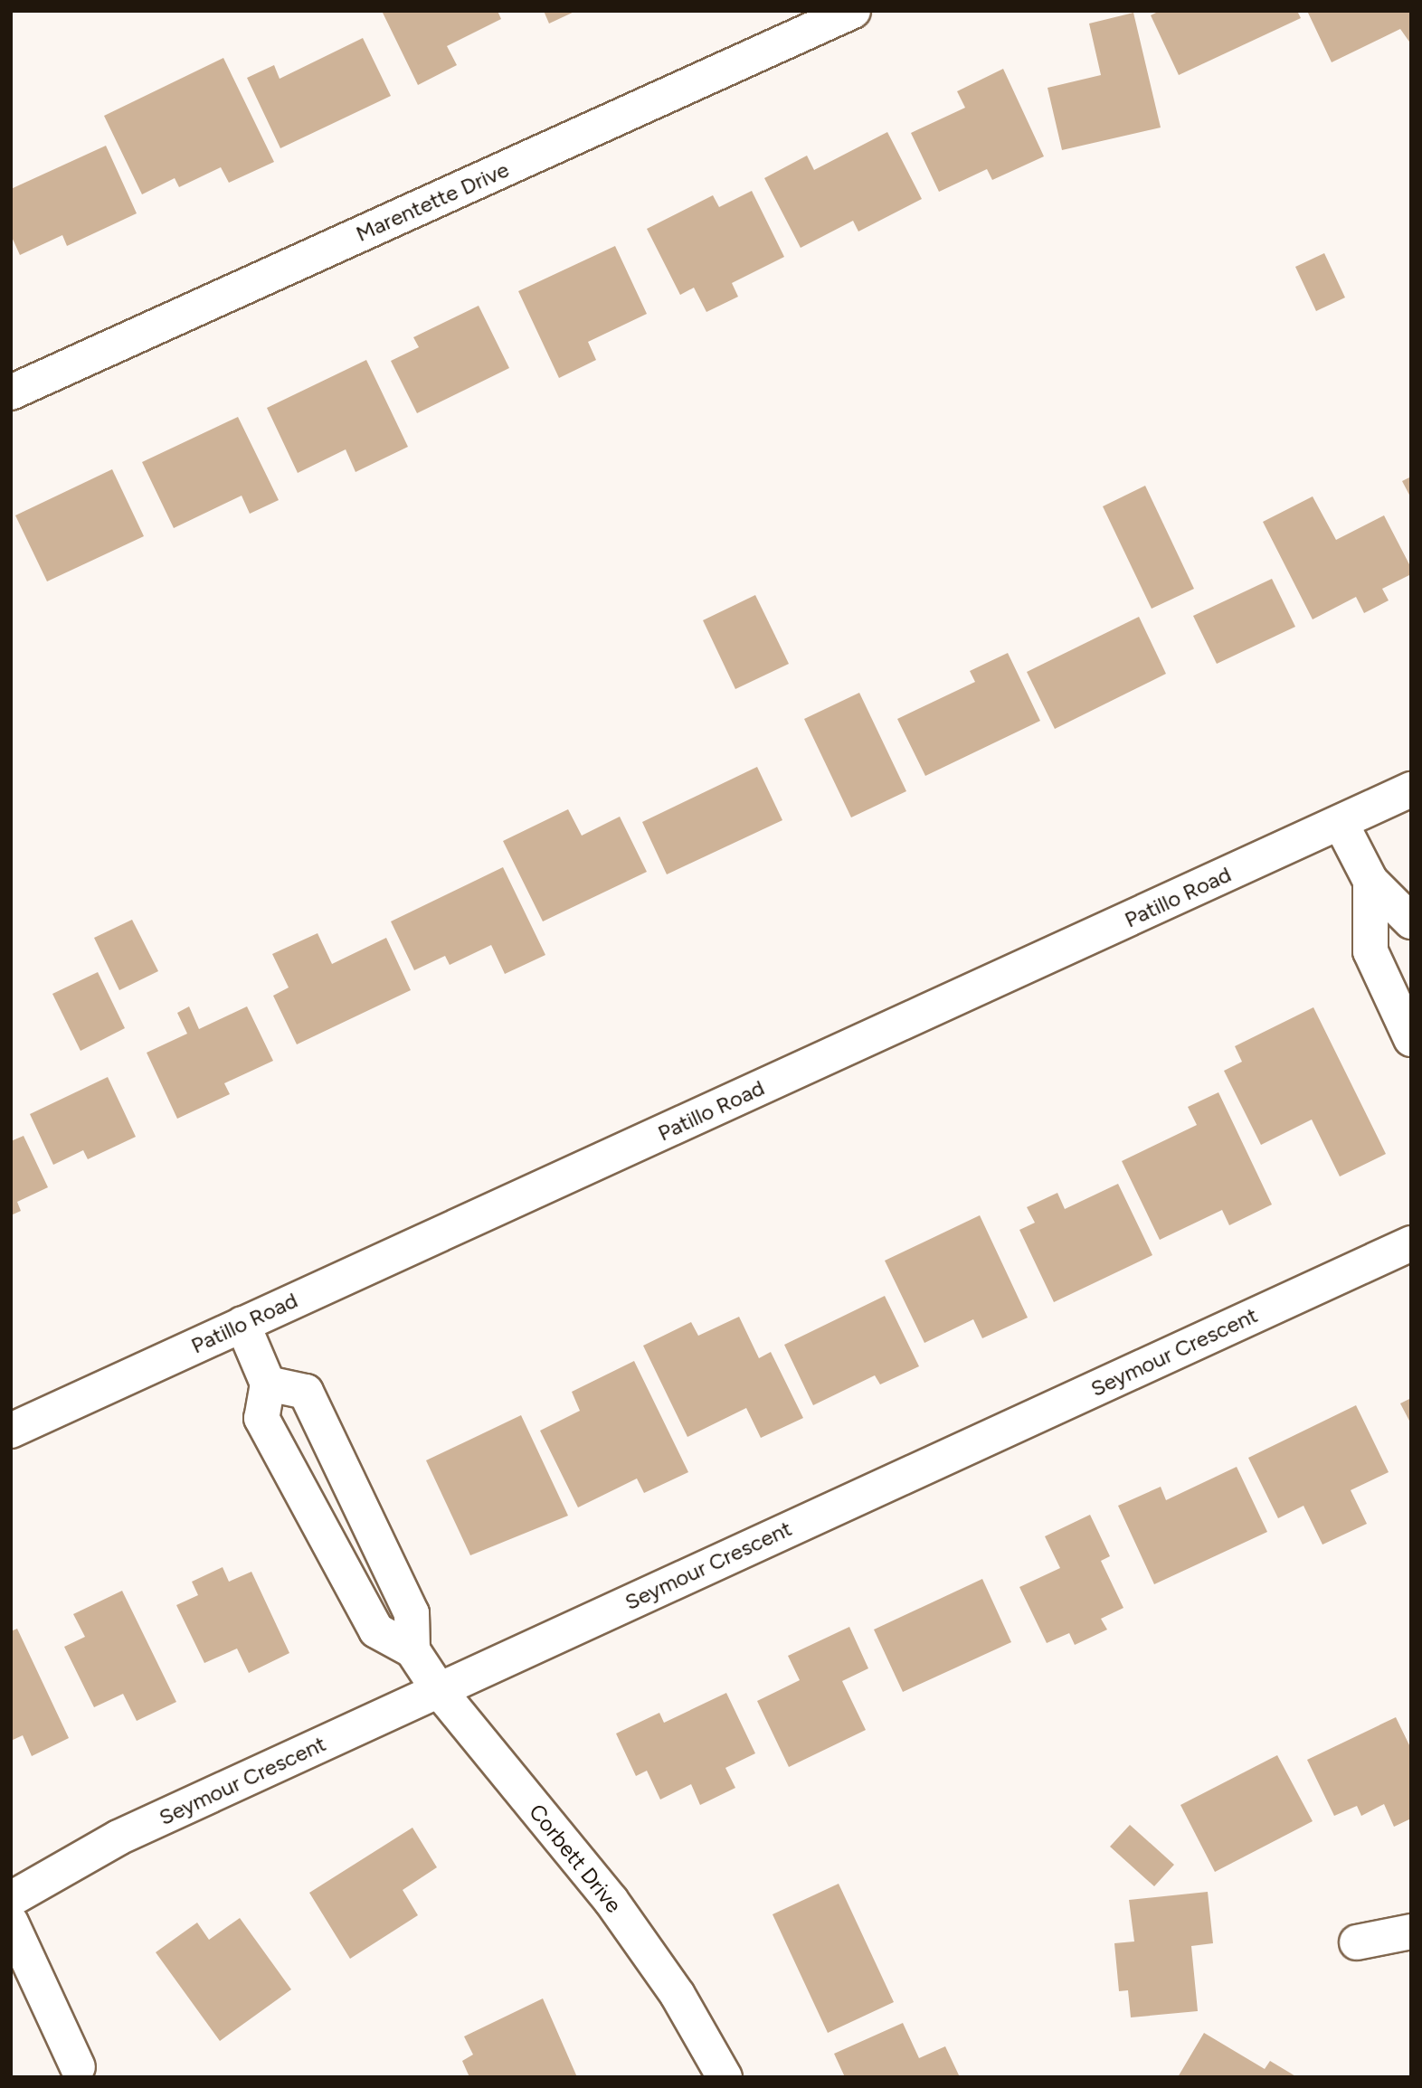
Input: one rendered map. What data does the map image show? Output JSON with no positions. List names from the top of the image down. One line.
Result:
{"streets":{"street":["Marentette Drive","Patillo Road","Seymour Crescent","Corbett Drive"]},"crossings":[["Seymour Crescent","Corbett Drive"]]}
